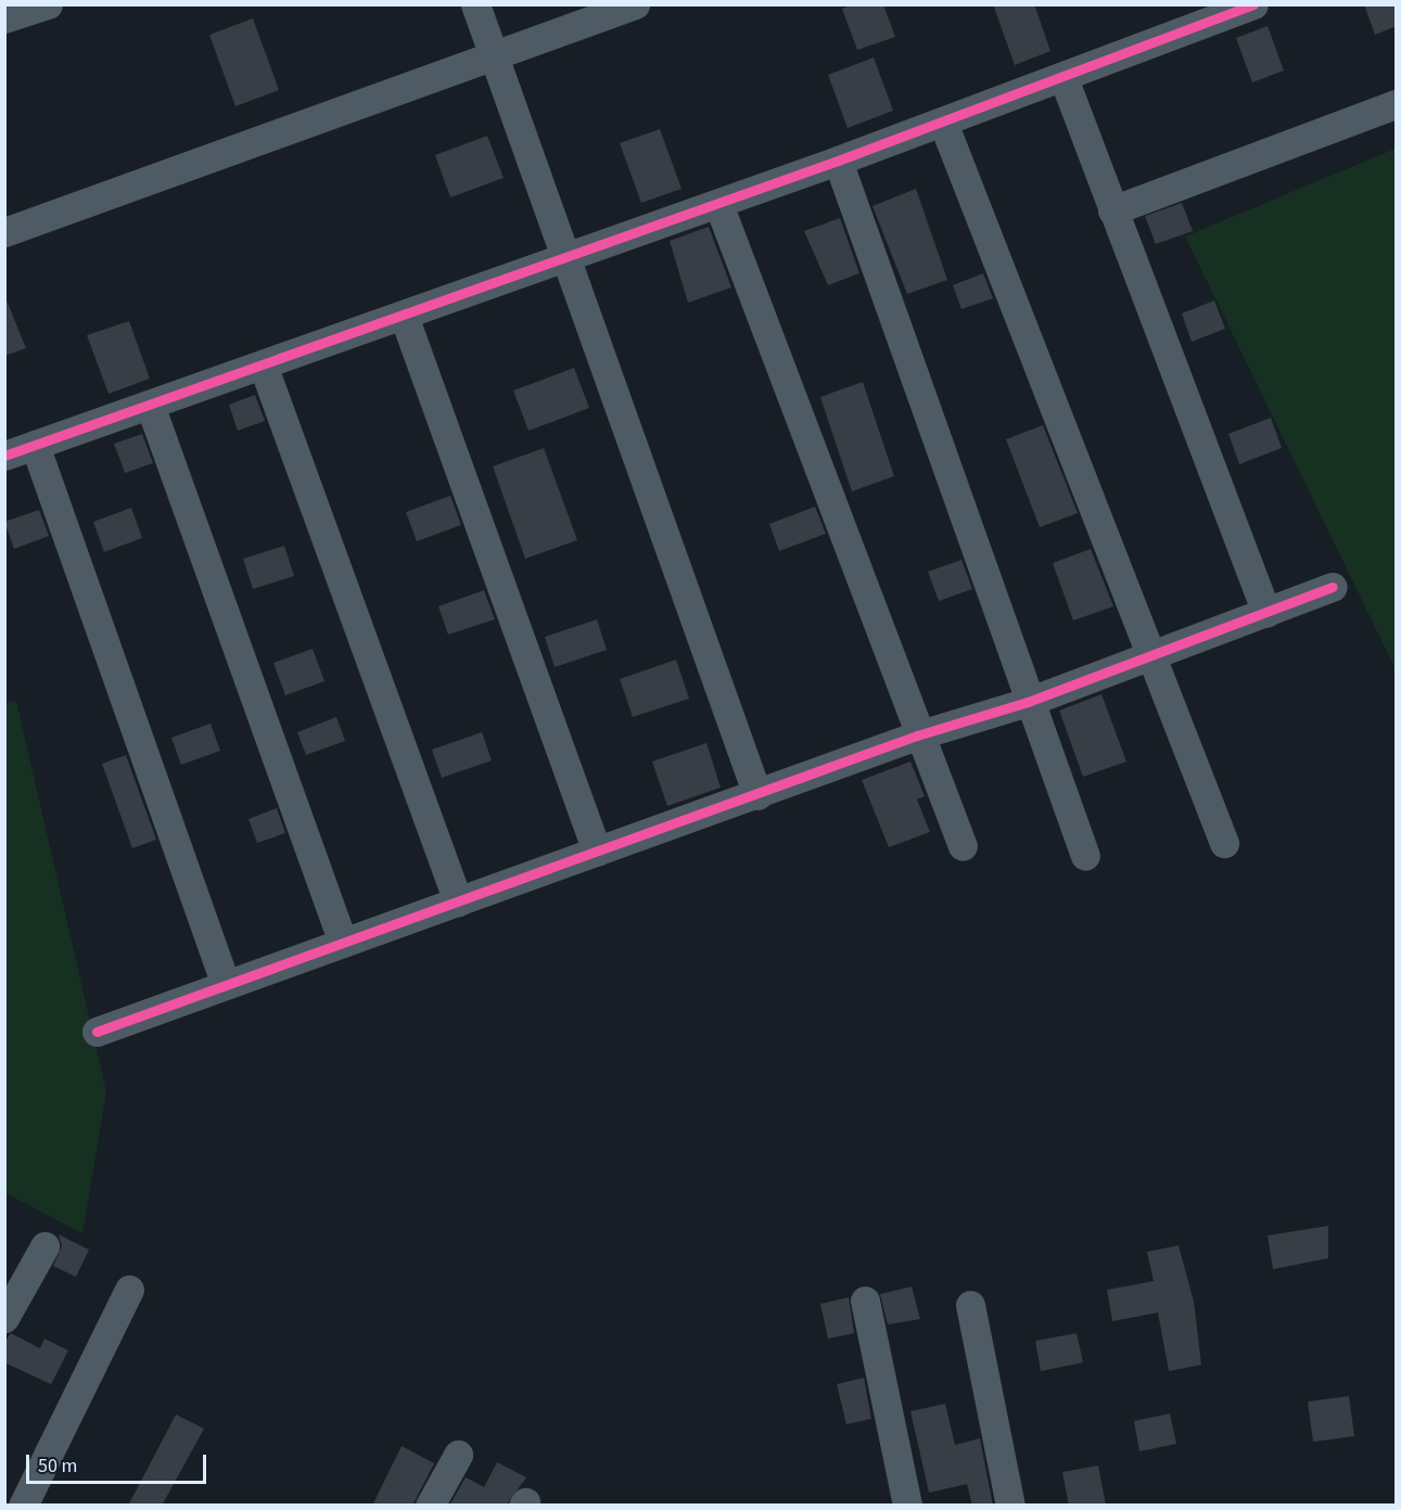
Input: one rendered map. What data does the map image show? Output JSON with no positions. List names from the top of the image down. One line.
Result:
{"scale_bar":"50 m"}
